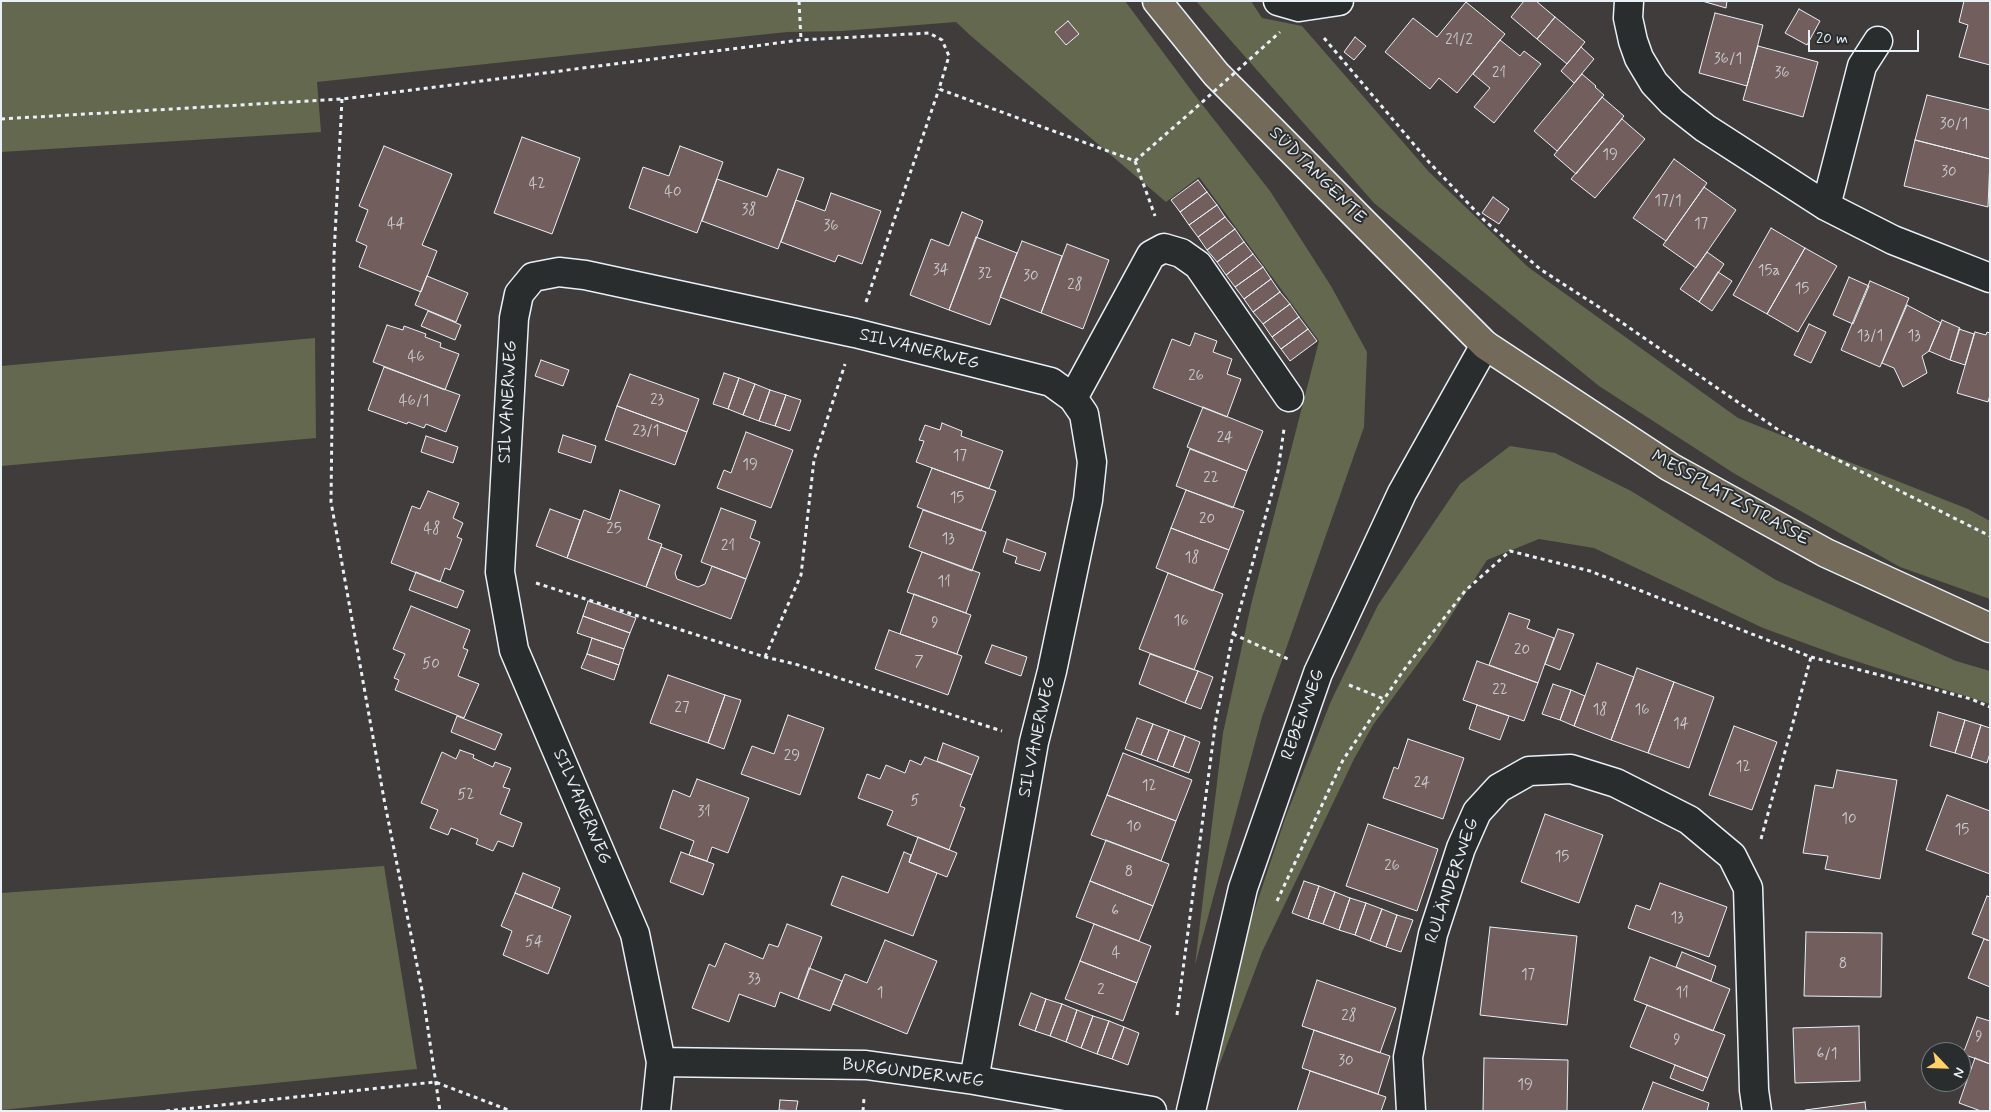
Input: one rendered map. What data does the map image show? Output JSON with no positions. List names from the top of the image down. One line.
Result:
{"streets":{"main road":["SÜDTANGENTE","MESSPLATZSTRASSE"],"street":["SILVANERWEG","REBENWEG","RULÄNDERWEG","BURGUNDERWEG"]},"crossings":[["SÜDTANGENTE","MESSPLATZSTRASSE"],["SÜDTANGENTE","REBENWEG"],["SILVANERWEG","BURGUNDERWEG"],["MESSPLATZSTRASSE","REBENWEG"]],"house_numbers":["21/2","36/1","21","36","30/1","19","30","42","40","17/1","38","44","17","36","34","15a","32","30","28","15","13/1","13","46","26","23","46/1","23/1","24","17","19","22","15","20","48","25","13","21","18","11","16","9","20","7","50","22","27","18","16","14","29","12","24","12","52","5","31","10","10","15","15","26","8","6","13","54","4","8","17","33","2","1","11","28","9","9","6/1","30","19"],"scale_bar":"20 m","north":"bottom right"}
